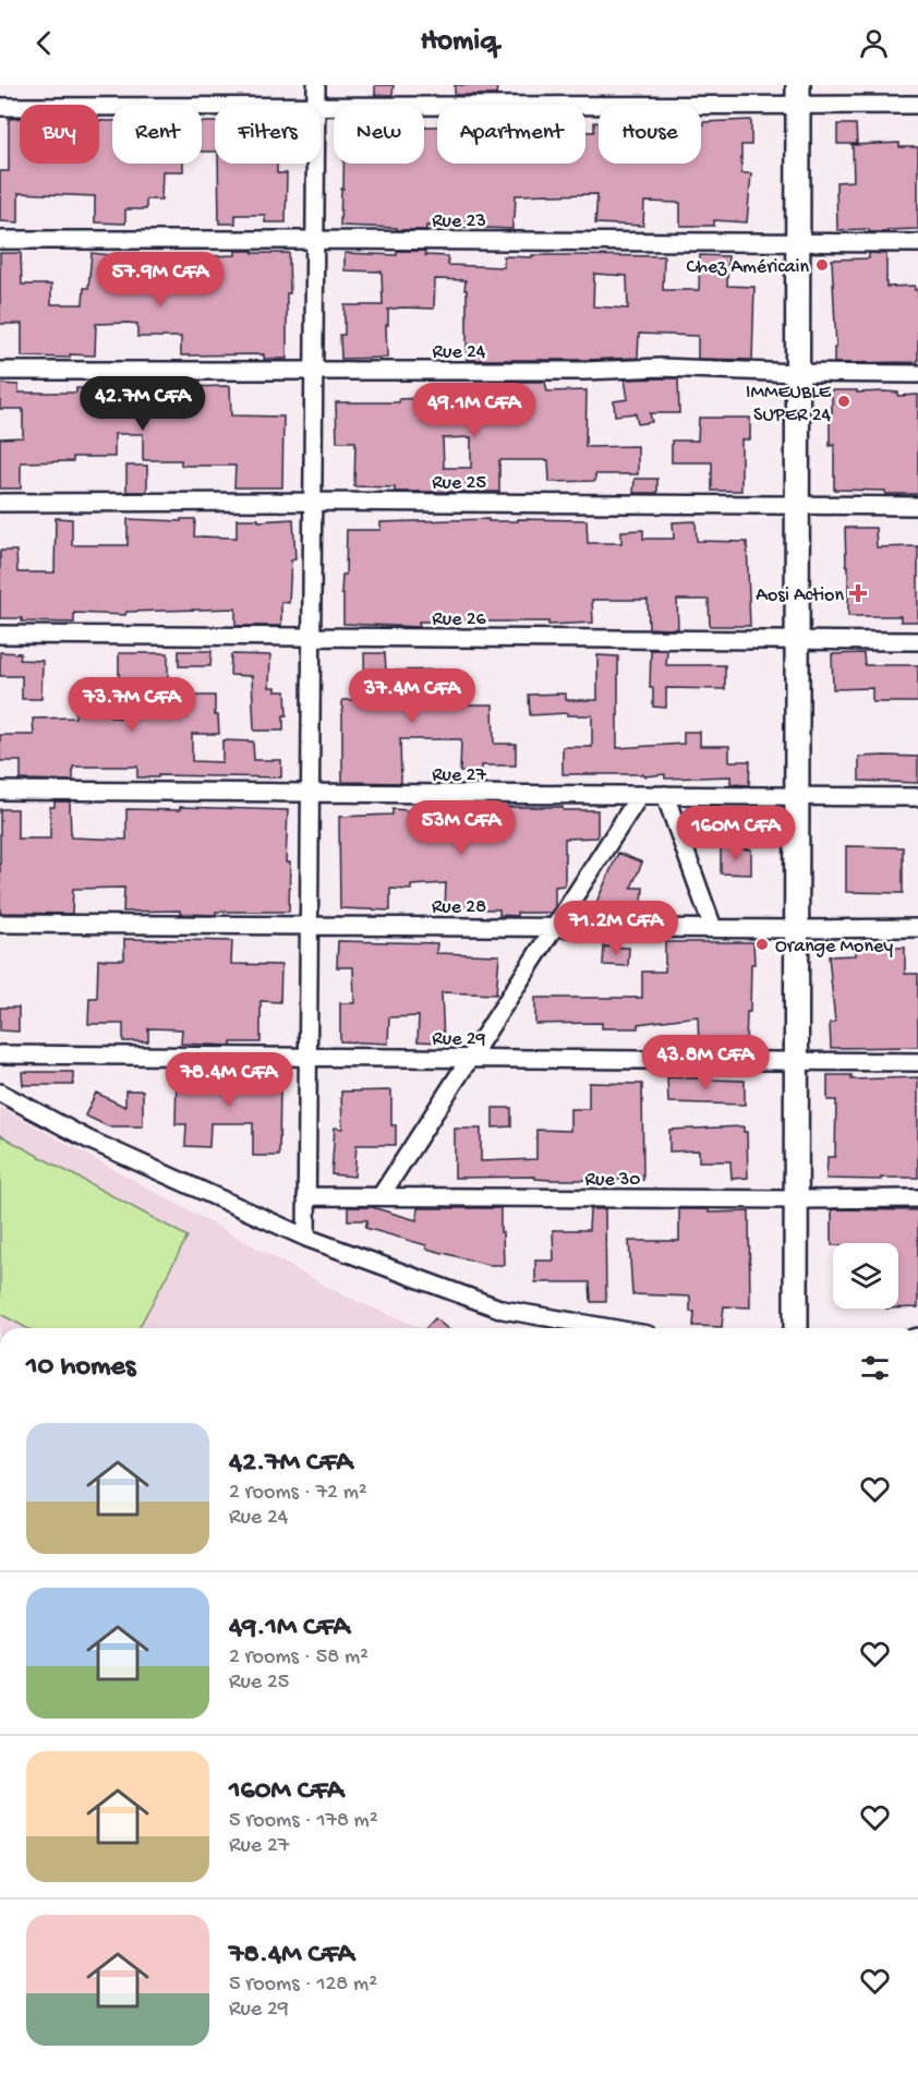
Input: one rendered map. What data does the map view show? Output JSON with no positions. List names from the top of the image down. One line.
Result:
{"streets":{"street":["Rue 23","Rue 24","Rue 25","Rue 26","Rue 27","Rue 28","Rue 29","Rue 30"]},"places":{"other":["Chez Américain","IMMEUBLE SUPER 24","Orange Money"],"health":["Aosi Action"]},"page":{"header":"Homiq","chip":["Buy","Rent","Filters","New","Apartment","House"],"price":["57.9M CFA","42.7M CFA","49.1M CFA","37.4M CFA","73.7M CFA","53M CFA","160M CFA","71.2M CFA","43.8M CFA","78.4M CFA"],"heading":"10 homes","list":[{"name":"42.7M CFA","note":"2 rooms · 72 m² · Rue 24"},{"name":"49.1M CFA","note":"2 rooms · 58 m² · Rue 25"},{"name":"160M CFA","note":"5 rooms · 178 m² · Rue 27"},{"name":"78.4M CFA","note":"5 rooms · 128 m² · Rue 29"}]}}
